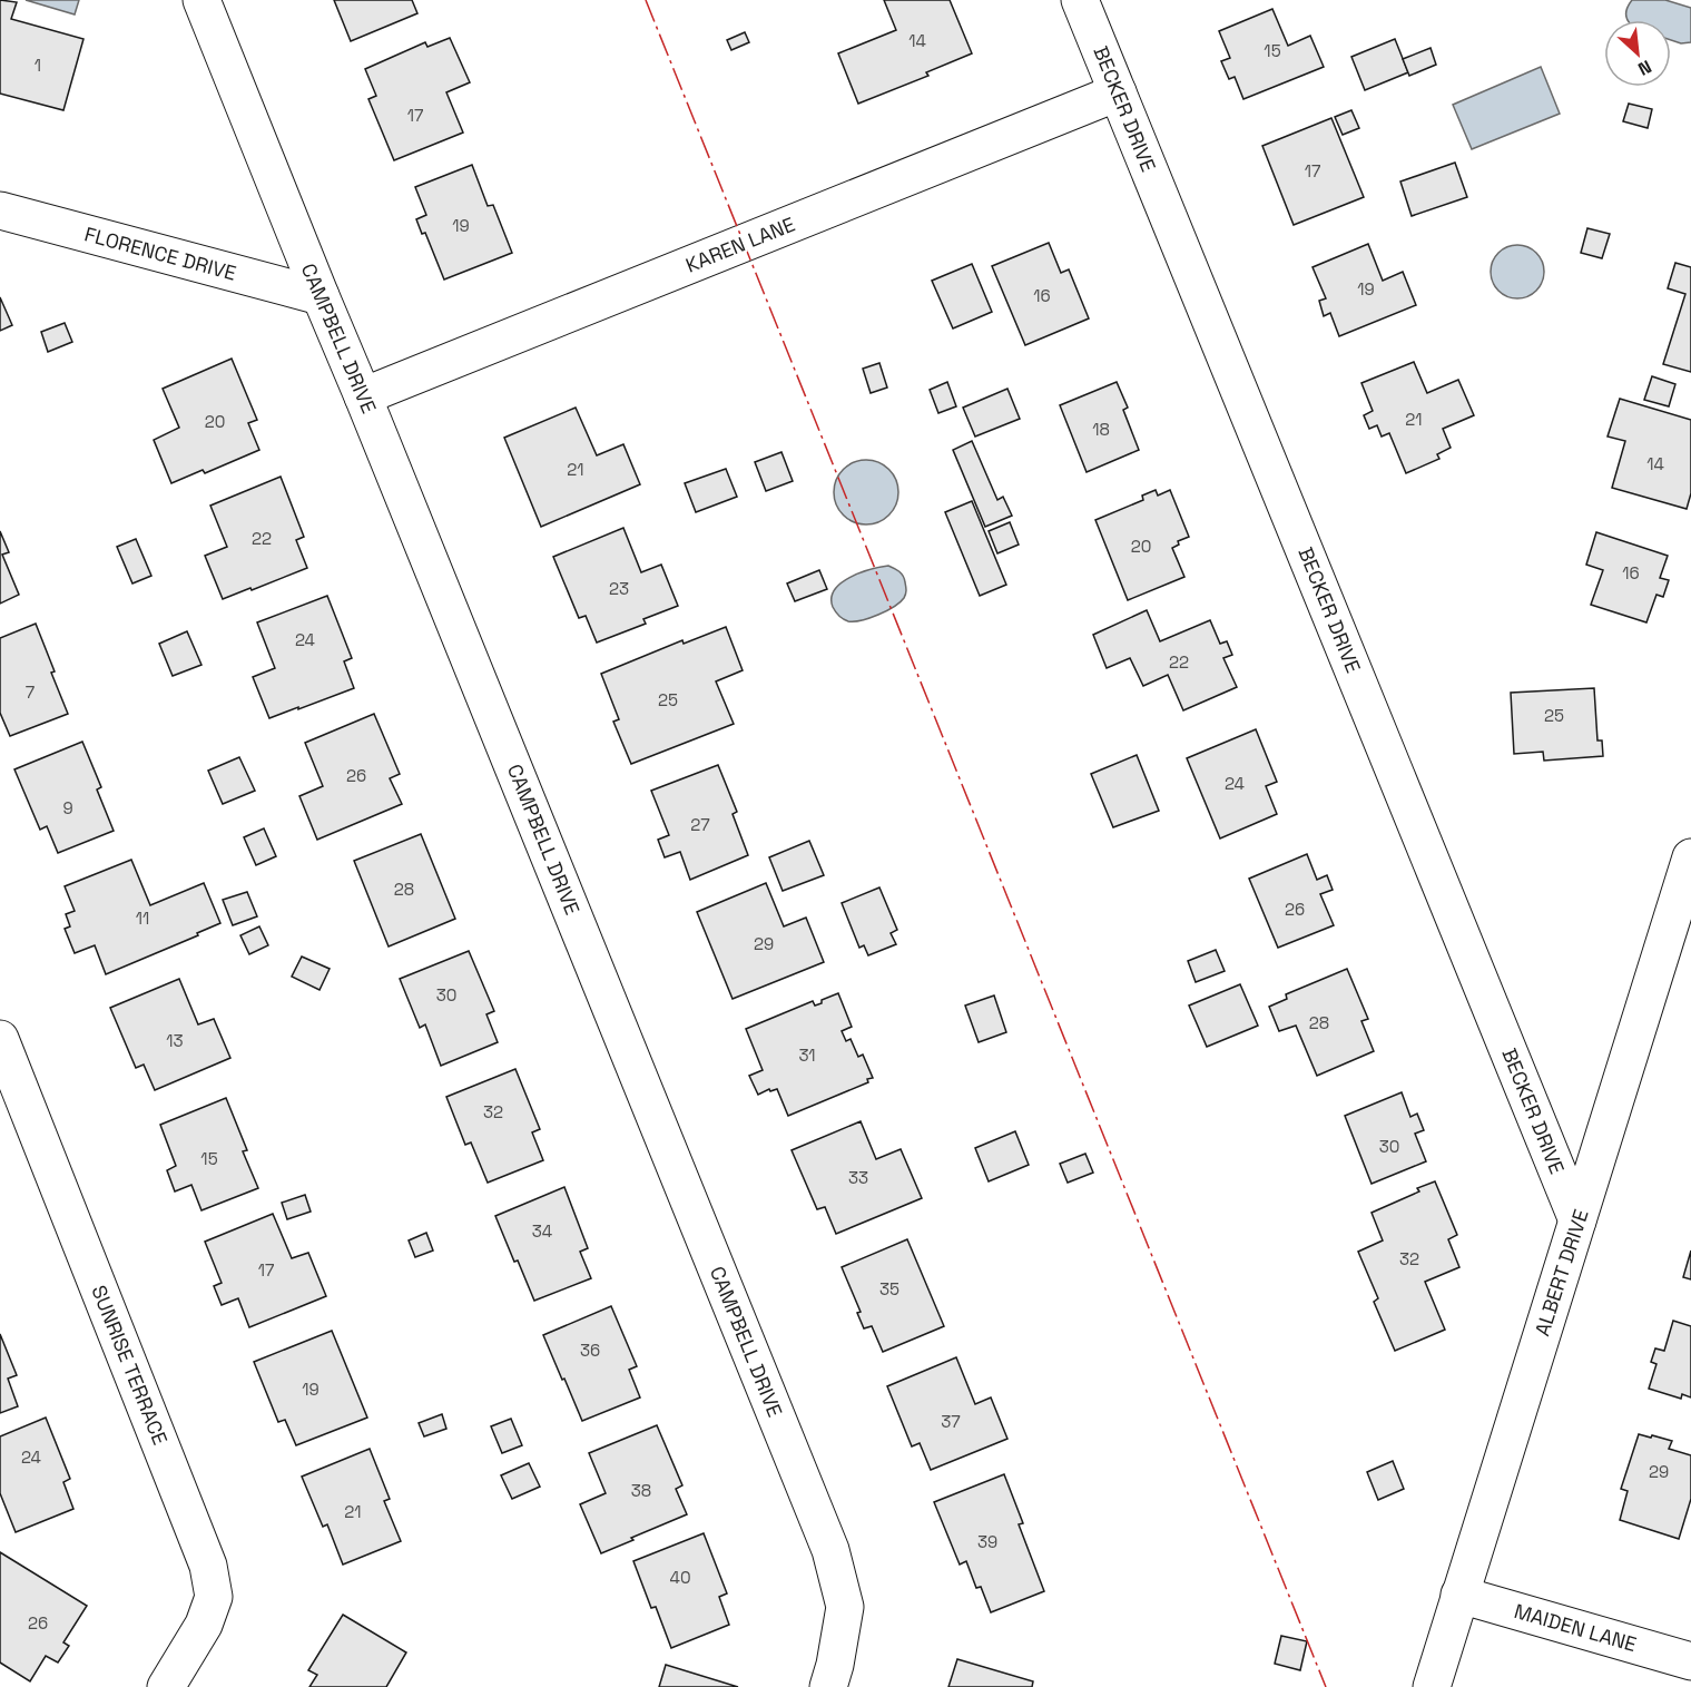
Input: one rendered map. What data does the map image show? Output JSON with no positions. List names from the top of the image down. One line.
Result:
{"streets":{"street":["BECKER DRIVE","KAREN LANE","FLORENCE DRIVE","CAMPBELL DRIVE","ALBERT DRIVE","SUNRISE TERRACE","MAIDEN LANE"]},"crossings":[["BECKER DRIVE","KAREN LANE"],["BECKER DRIVE","ALBERT DRIVE"],["KAREN LANE","CAMPBELL DRIVE"],["FLORENCE DRIVE","CAMPBELL DRIVE"],["ALBERT DRIVE","MAIDEN LANE"]],"house_numbers":["14","15","1","17","17","19","19","16","21","20","18","14","21","22","20","16","23","24","22","7","25","25","26","24","9","27","28","26","11","29","30","28","13","31","32","30","15","33","34","32","17","35","36","19","37","24","29","38","21","39","40","26"],"north":"bottom right"}
